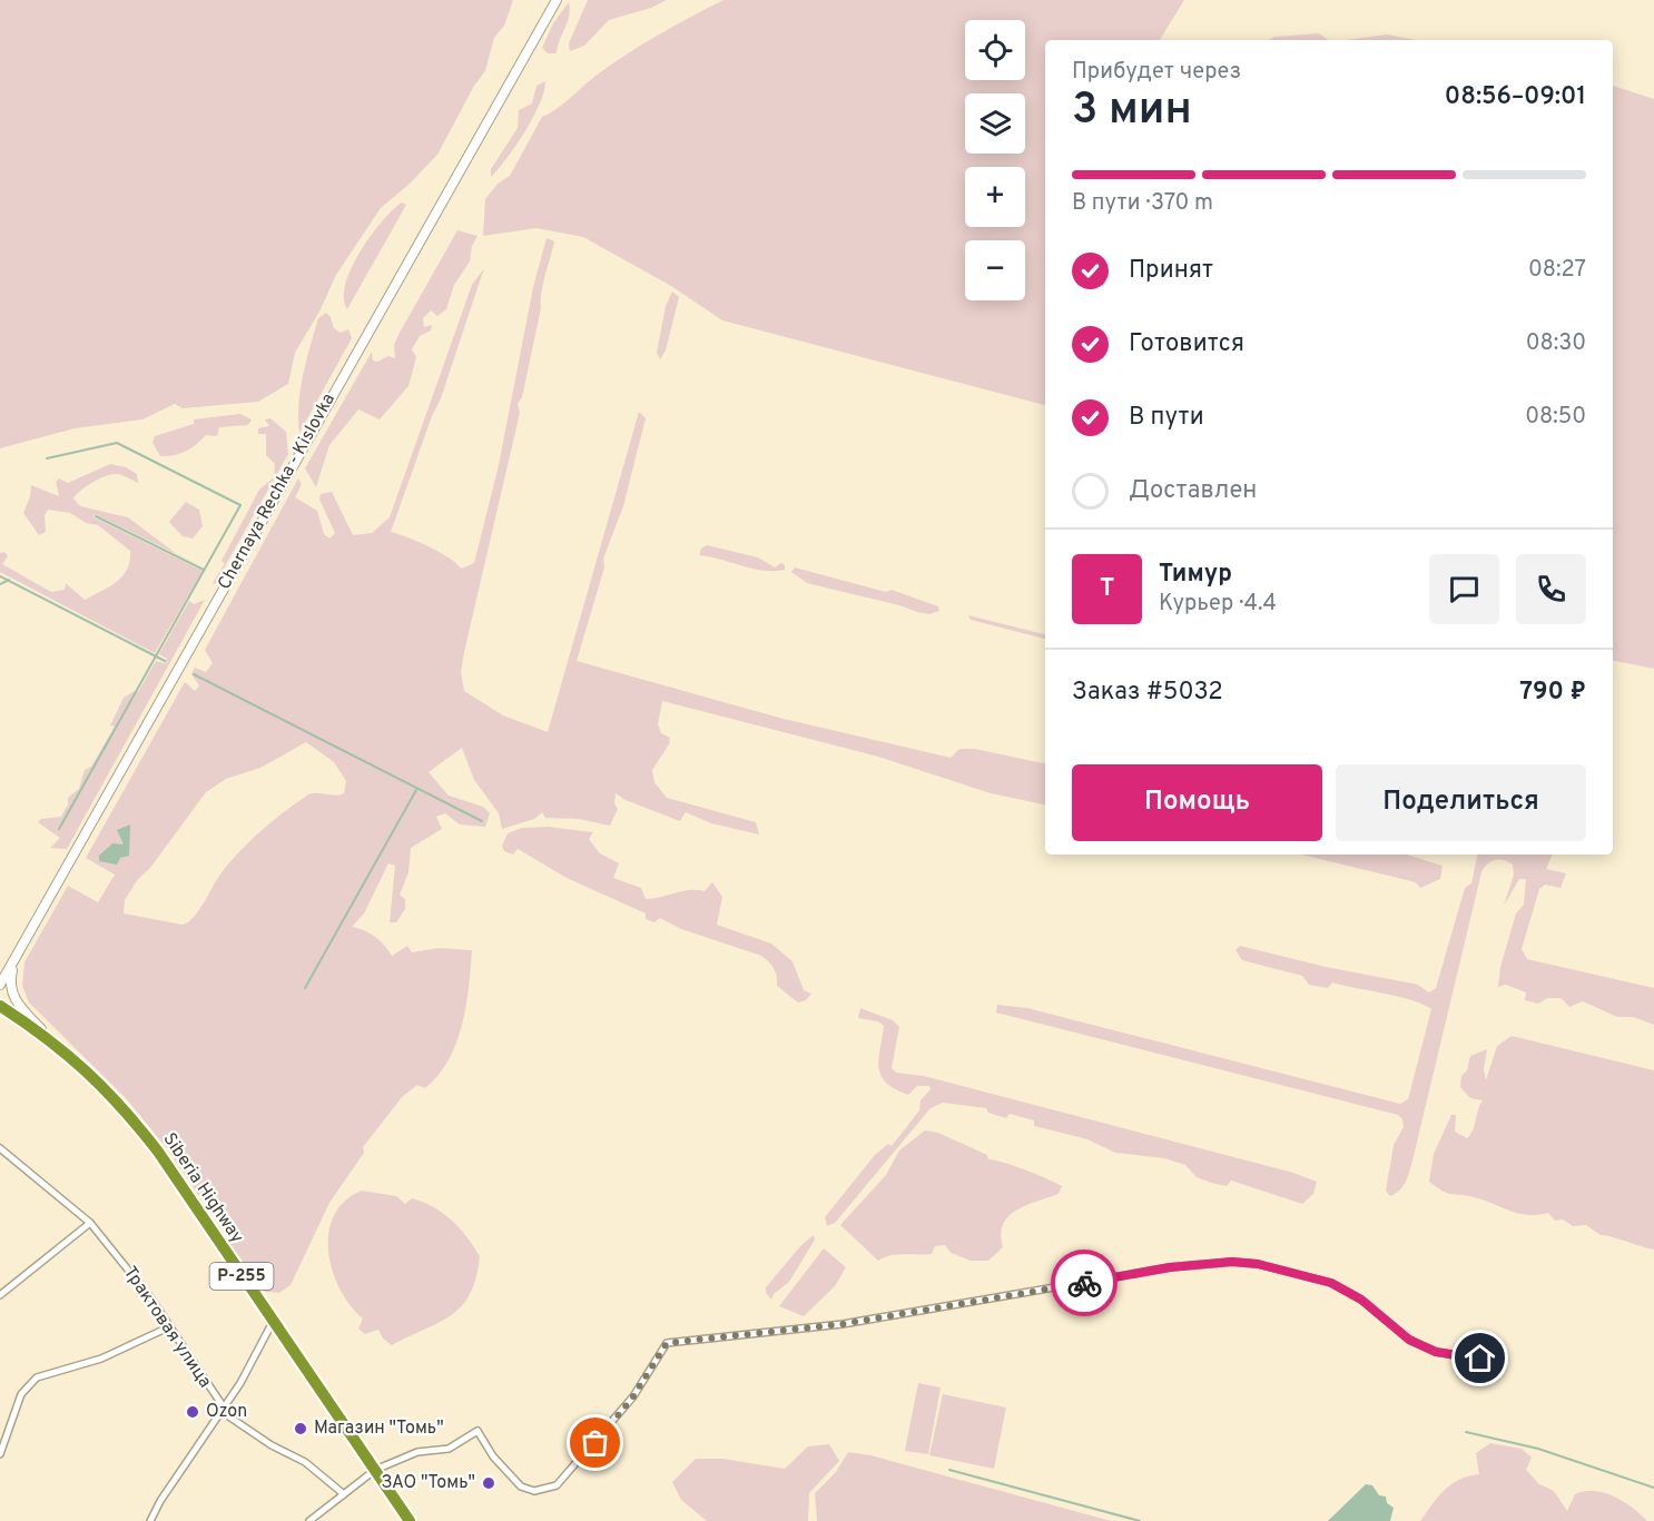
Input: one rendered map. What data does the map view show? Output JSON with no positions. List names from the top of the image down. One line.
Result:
{"streets":{"highway":["Siberia Highway","Р-255"],"street":["Chernaya Rechka - Kislovka","Трактовая улица"]},"places":["Ozon","Магазин \"Томь\"","ЗАО \"Томь\""],"page":{"map_buttons":["+","−"],"heading":["3 мин","Прибудет через","08:56–09:01"],"panel":["Тимур","Курьер · 4.4","Заказ #5032","790 ₽"],"bar":"В пути · 370 m","list":[["Принят","08:27"],["Готовится","08:30"],["В пути","08:50"],"Доставлен"],"round":"Т","buttons":["Помощь","Поделиться"]}}
